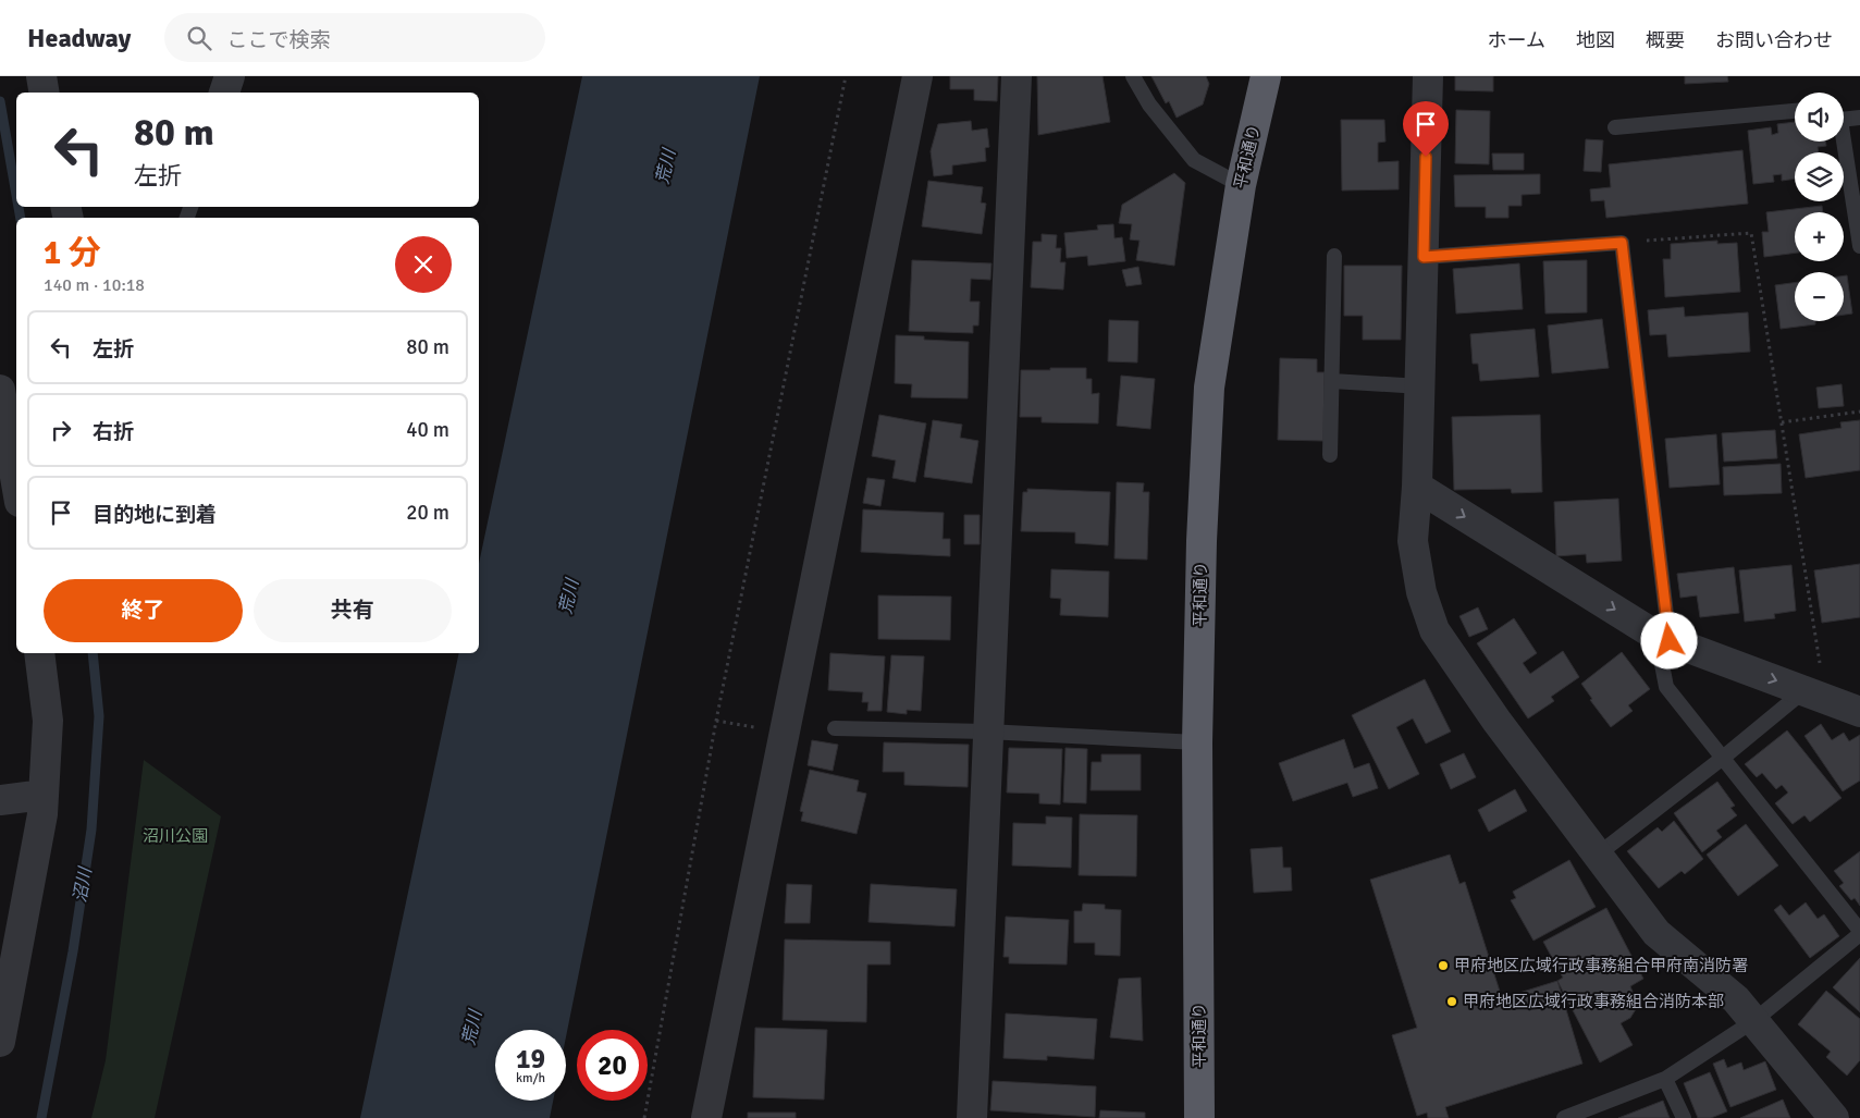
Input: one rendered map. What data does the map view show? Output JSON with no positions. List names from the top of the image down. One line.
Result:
{"streets":{"highway":["平和通り"]},"water":["荒川","沼川"],"parks":["沼川公園"],"places":["甲府地区広域行政事務組合甲府南消防署","甲府地区広域行政事務組合消防本部"],"page":{"header":"Headway","search":"ここで検索","nav":["ホーム","地図","概要","お問い合わせ"],"map_buttons":["+","−"],"turn":["80 m","左折"],"heading":["1 分","140 m · 10:18"],"list":[{"name":"左折","value":"80 m"},{"name":"右折","value":"40 m"},{"name":"目的地に到着","value":"20 m"}],"buttons":["終了","共有"],"speed":"19 km/h","limit":"20"}}
